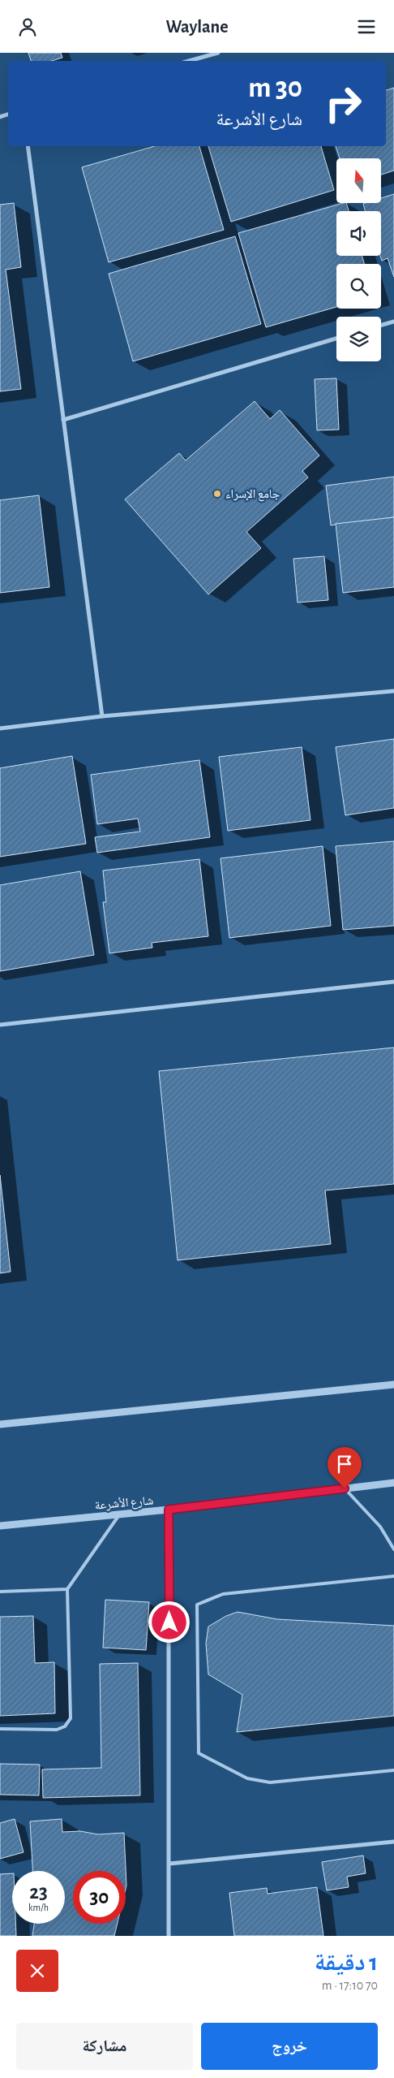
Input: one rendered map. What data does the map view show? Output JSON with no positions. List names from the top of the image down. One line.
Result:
{"streets":{"street":["شارع الأشرعة"]},"places":["جامع الإسراء"],"north":"top","page":{"header":"Waylane","turn":["30 m","شارع الأشرعة"],"speed":"23 km/h","limit":"30","heading":["1 دقيقة","70 m · 17:10"],"buttons":["خروج","مشاركة"]}}
